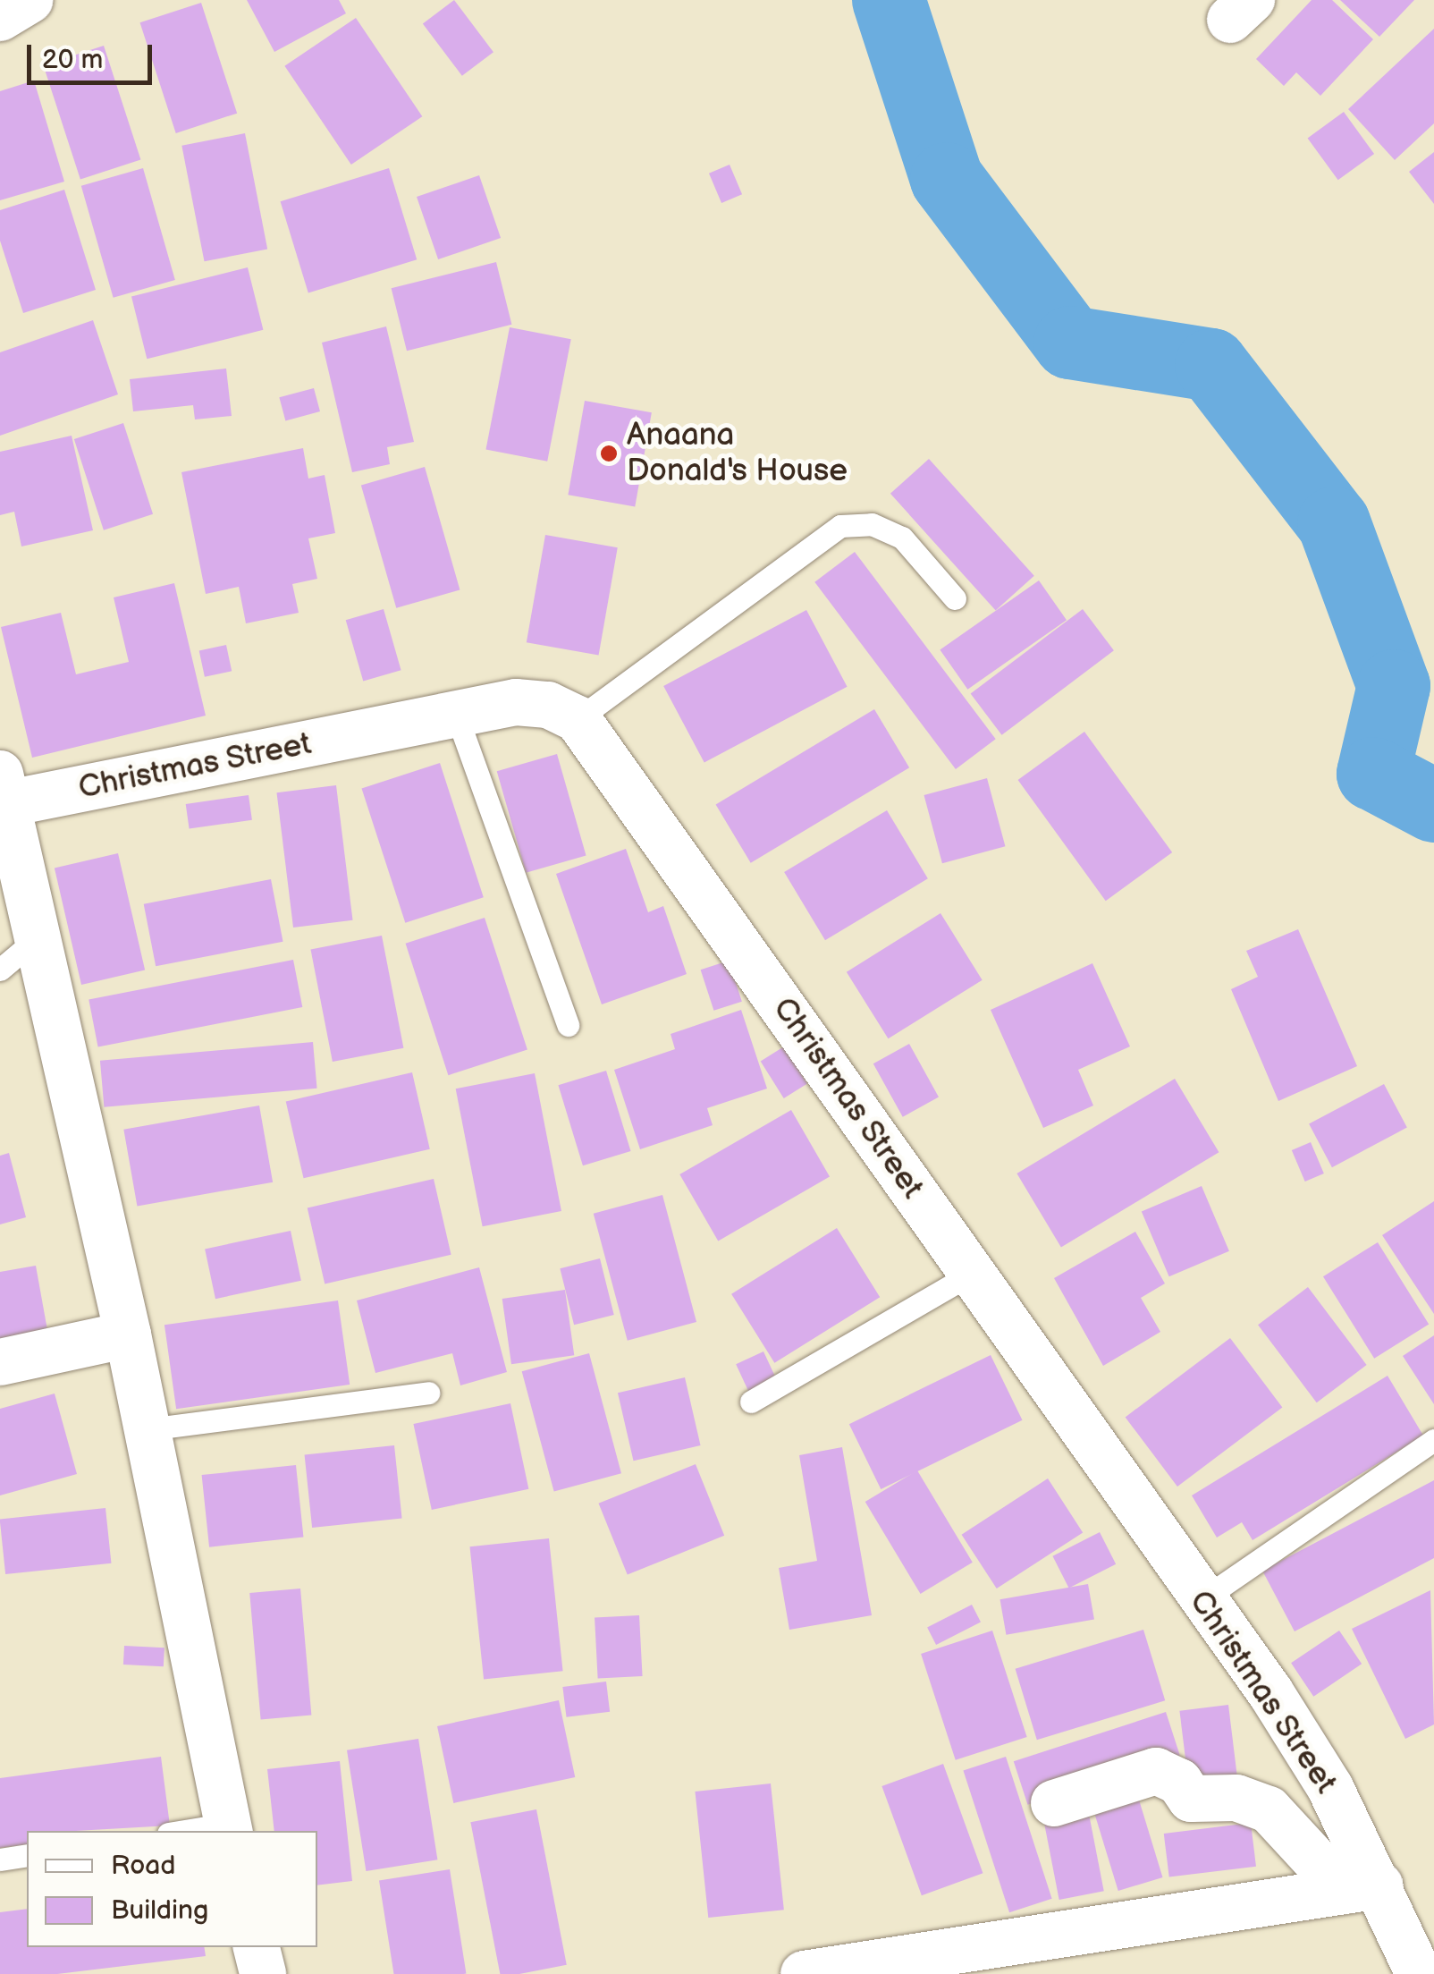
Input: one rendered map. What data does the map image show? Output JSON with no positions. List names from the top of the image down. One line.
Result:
{"streets":{"street":["Christmas Street"]},"places":["Anaana Donald's House"],"legend":["Road","Building"],"scale_bar":"20 m"}
